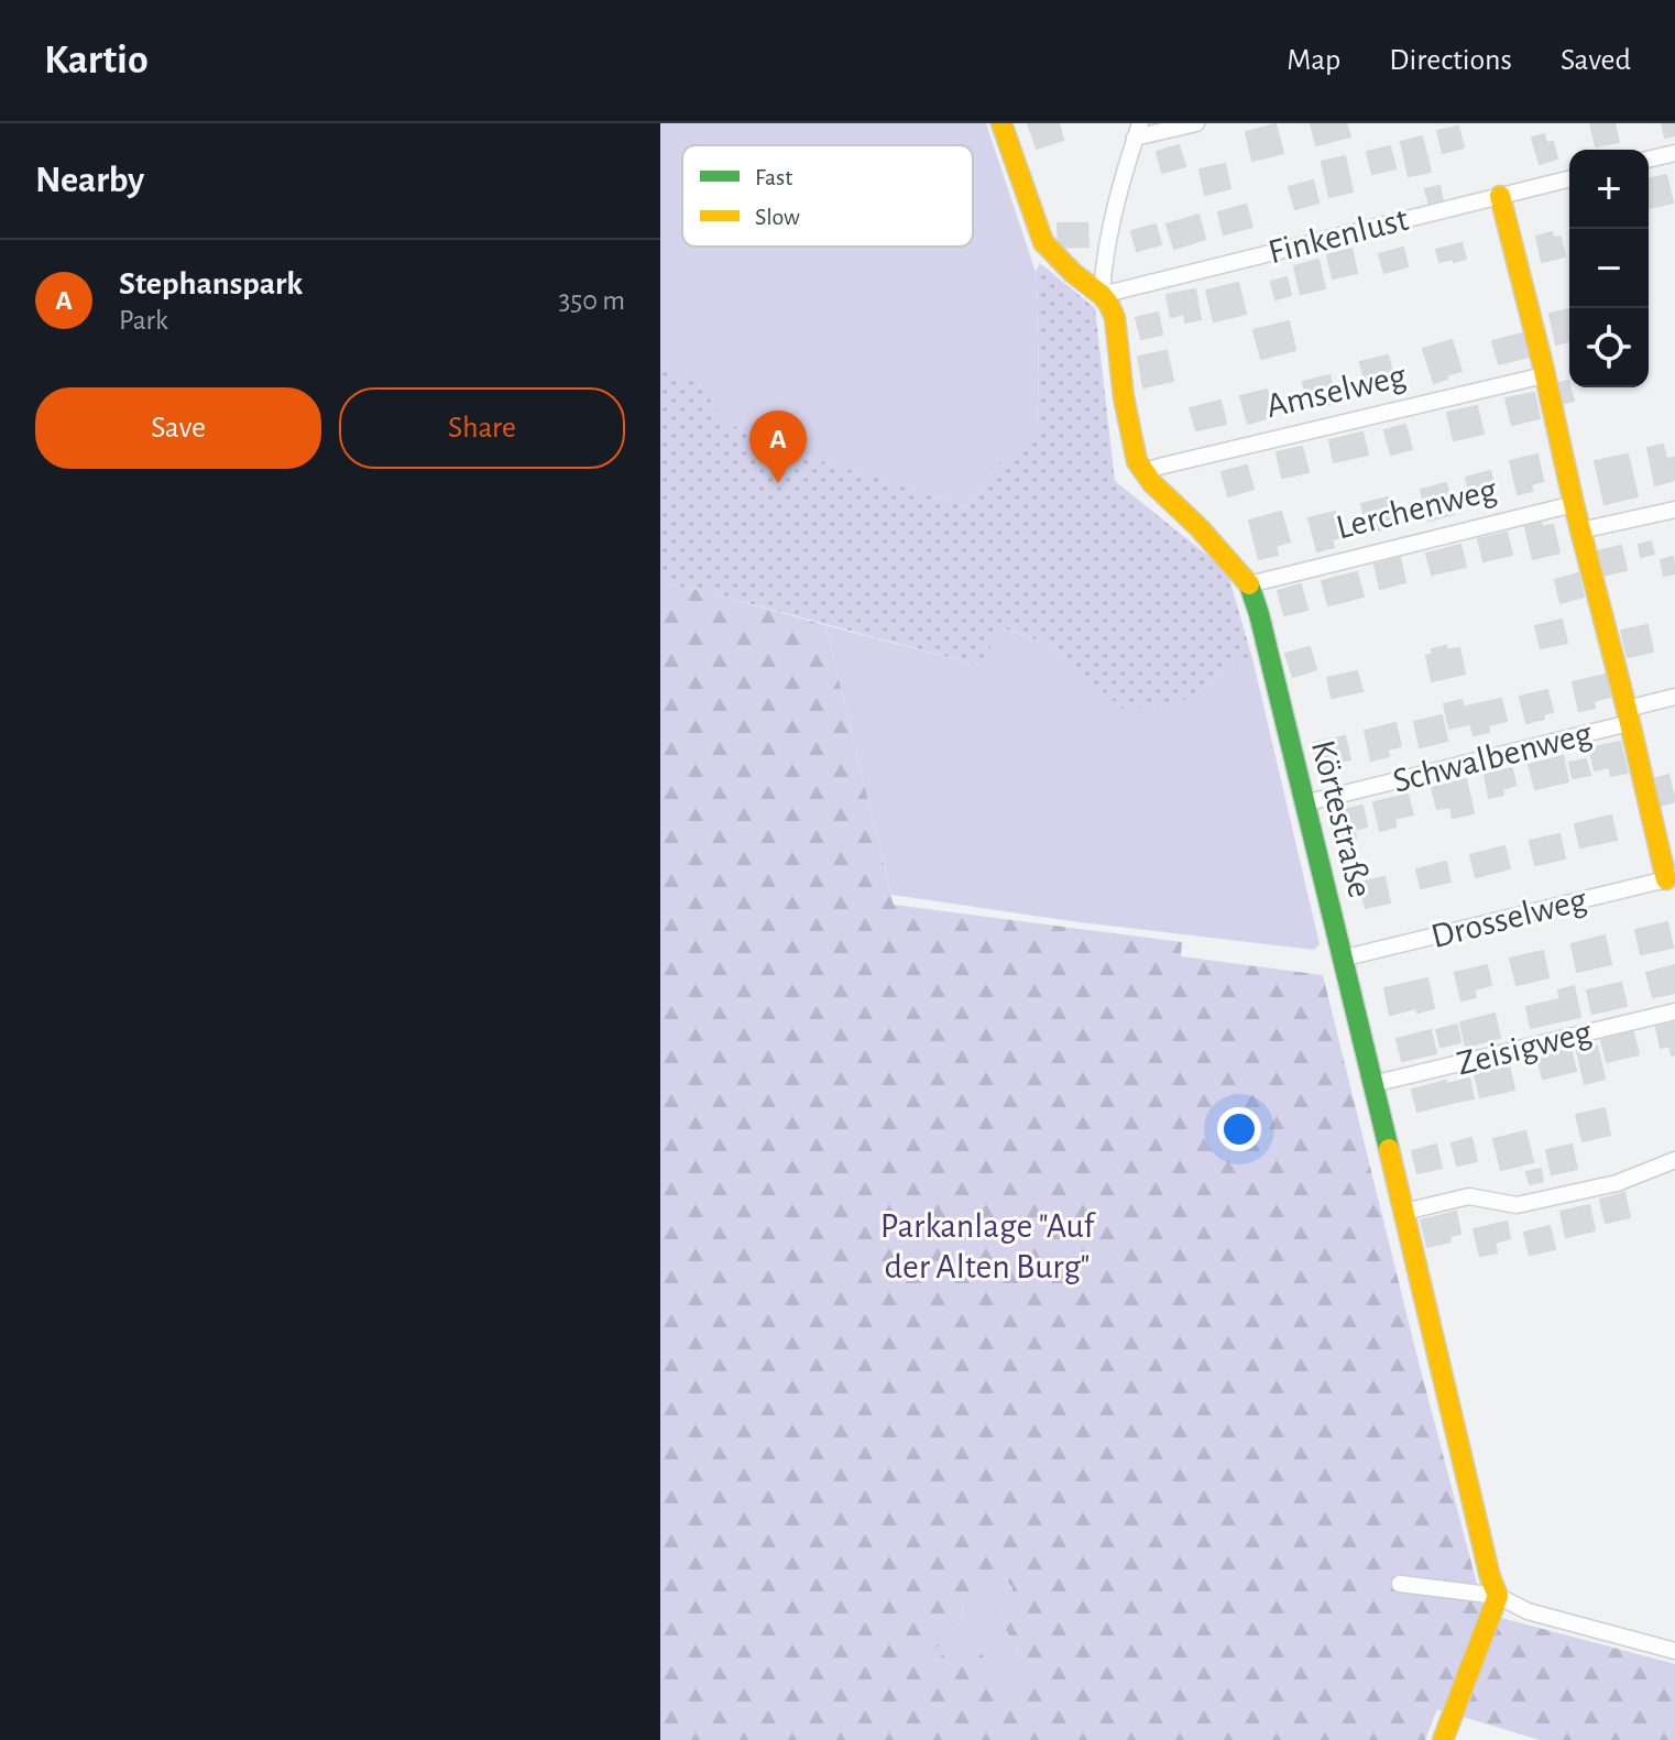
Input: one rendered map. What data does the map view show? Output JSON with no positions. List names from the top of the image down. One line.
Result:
{"streets":{"street":["Finkenlust","Amselweg","Lerchenweg","Schwalbenweg","Körtestraße","Drosselweg","Zeisigweg"]},"crossings":[["Finkenlust","Körtestraße"],["Amselweg","Körtestraße"],["Lerchenweg","Körtestraße"],["Schwalbenweg","Körtestraße"],["Körtestraße","Drosselweg"],["Körtestraße","Zeisigweg"]],"parks":["Parkanlage \"Auf der Alten Burg\""],"legend":["Fast","Slow"],"page":{"header":"Kartio","nav":["Map","Directions","Saved"],"heading":"Nearby","map_buttons":["+","−"],"list":[{"mark":"A","name":"Stephanspark","note":"Park","value":"350 m"}],"buttons":["Save","Share"],"pins":"A"}}
